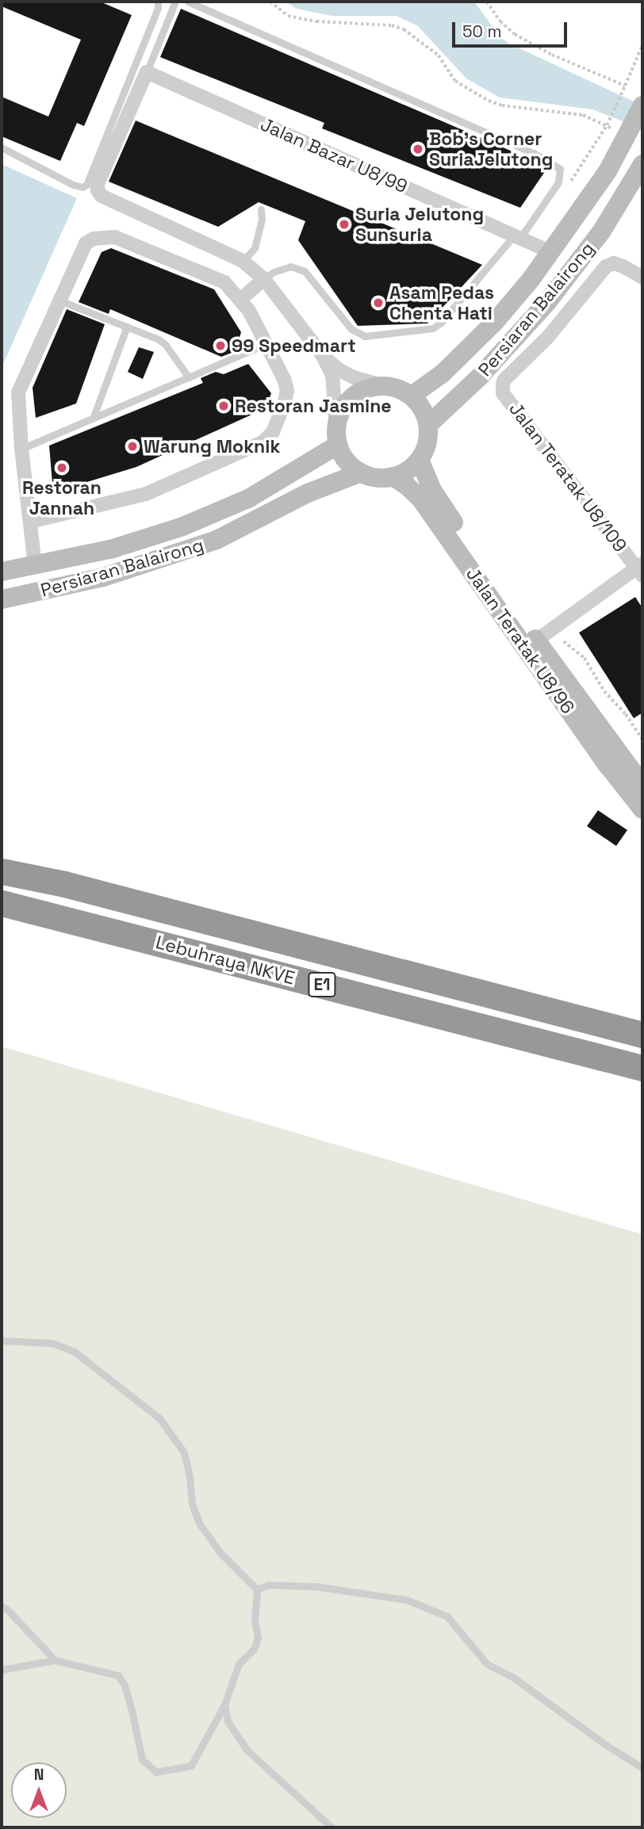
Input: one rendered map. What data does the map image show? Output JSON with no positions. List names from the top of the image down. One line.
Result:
{"streets":{"highway":["Lebuhraya NKVE","E1"],"street":["Jalan Bazar U8/99","Persiaran Balairong","Jalan Teratak U8/109","Jalan Teratak U8/96"]},"crossings":[["Persiaran Balairong","Jalan Teratak U8/96"]],"places":["Bob's Corner SuriaJelutong","Suria Jelutong Sunsuria","Asam Pedas Chenta Hati","99 Speedmart","Restoran Jasmine","Warung Moknik","Restoran Jannah"],"scale_bar":"50 m","north":"top"}
